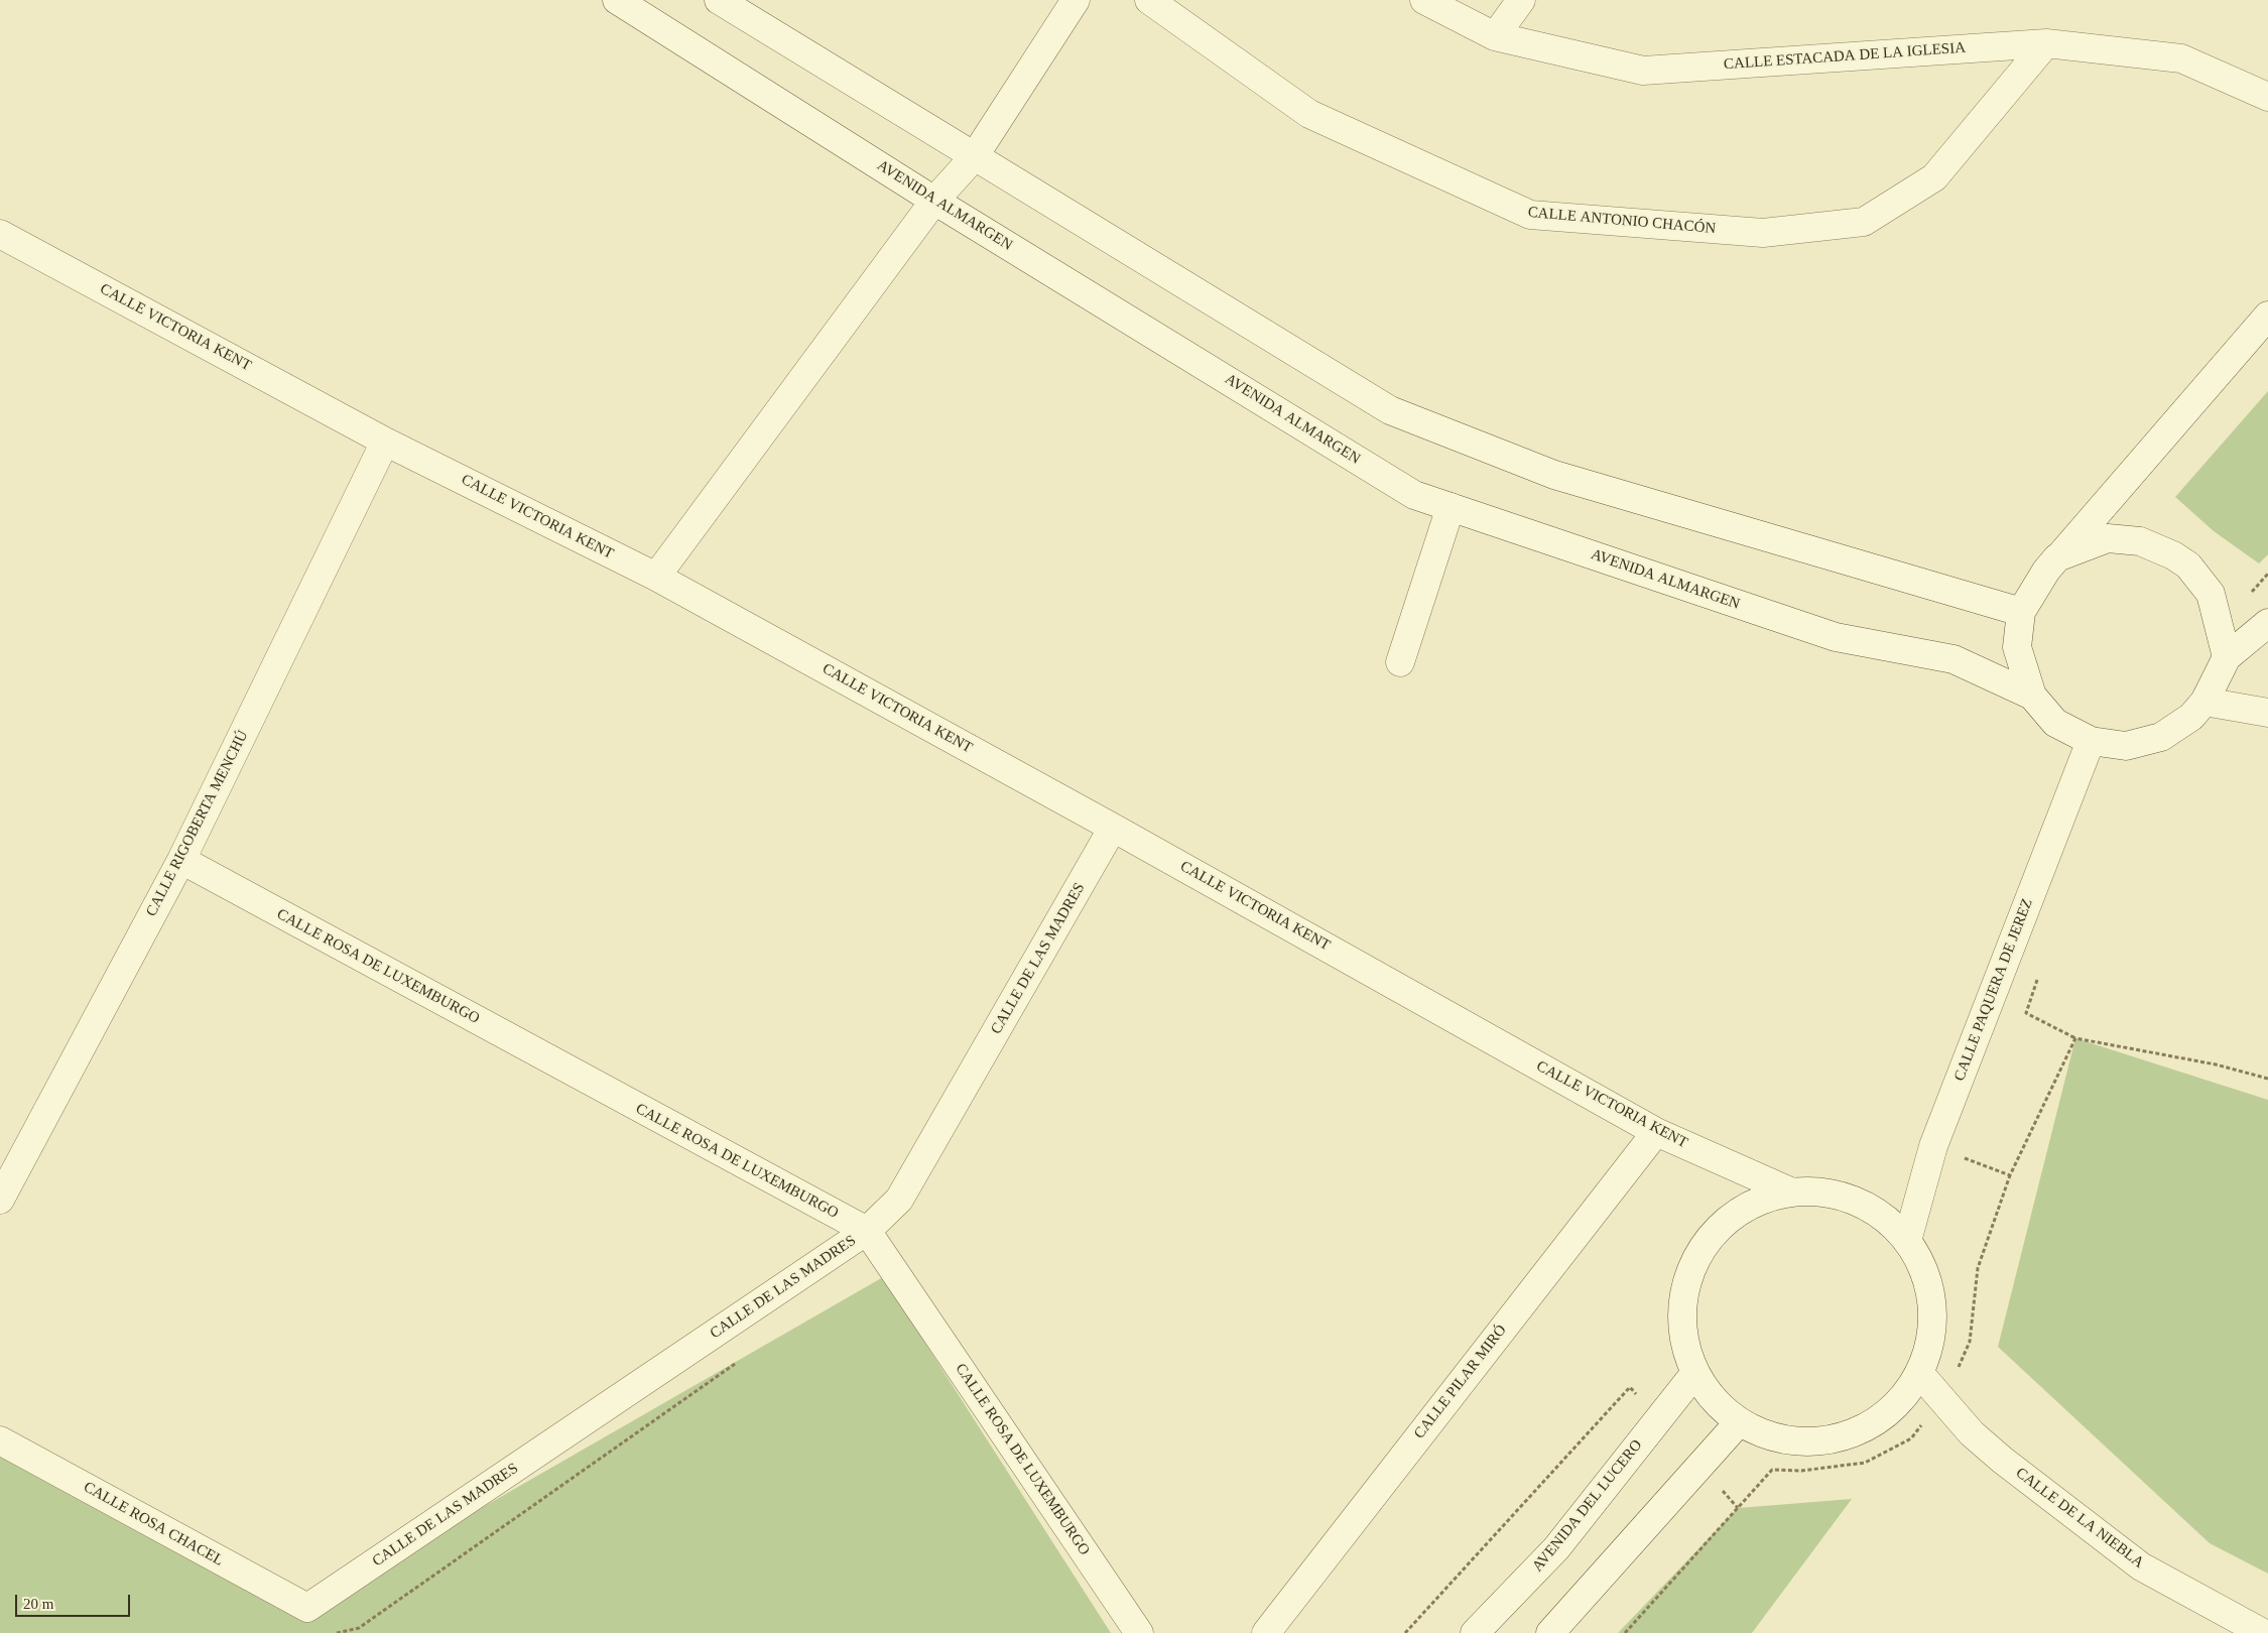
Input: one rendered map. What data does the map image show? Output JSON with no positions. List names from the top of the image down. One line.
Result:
{"streets":{"street":["CALLE ESTACADA DE LA IGLESIA","AVENIDA ALMARGEN","CALLE ANTONIO CHACÓN","CALLE VICTORIA KENT","CALLE RIGOBERTA MENCHÚ","CALLE DE LAS MADRES","CALLE ROSA DE LUXEMBURGO","CALLE PAQUERA DE JEREZ","CALLE PILAR MIRÓ","AVENIDA DEL LUCERO","CALLE DE LA NIEBLA","CALLE ROSA CHACEL"]},"crossings":[["CALLE ESTACADA DE LA IGLESIA","CALLE ANTONIO CHACÓN"],["CALLE VICTORIA KENT","CALLE RIGOBERTA MENCHÚ"],["CALLE VICTORIA KENT","CALLE DE LAS MADRES"],["CALLE VICTORIA KENT","CALLE PILAR MIRÓ"],["CALLE RIGOBERTA MENCHÚ","CALLE ROSA DE LUXEMBURGO"],["CALLE DE LAS MADRES","CALLE ROSA DE LUXEMBURGO"],["CALLE DE LAS MADRES","CALLE ROSA CHACEL"]],"scale_bar":"20 m"}
